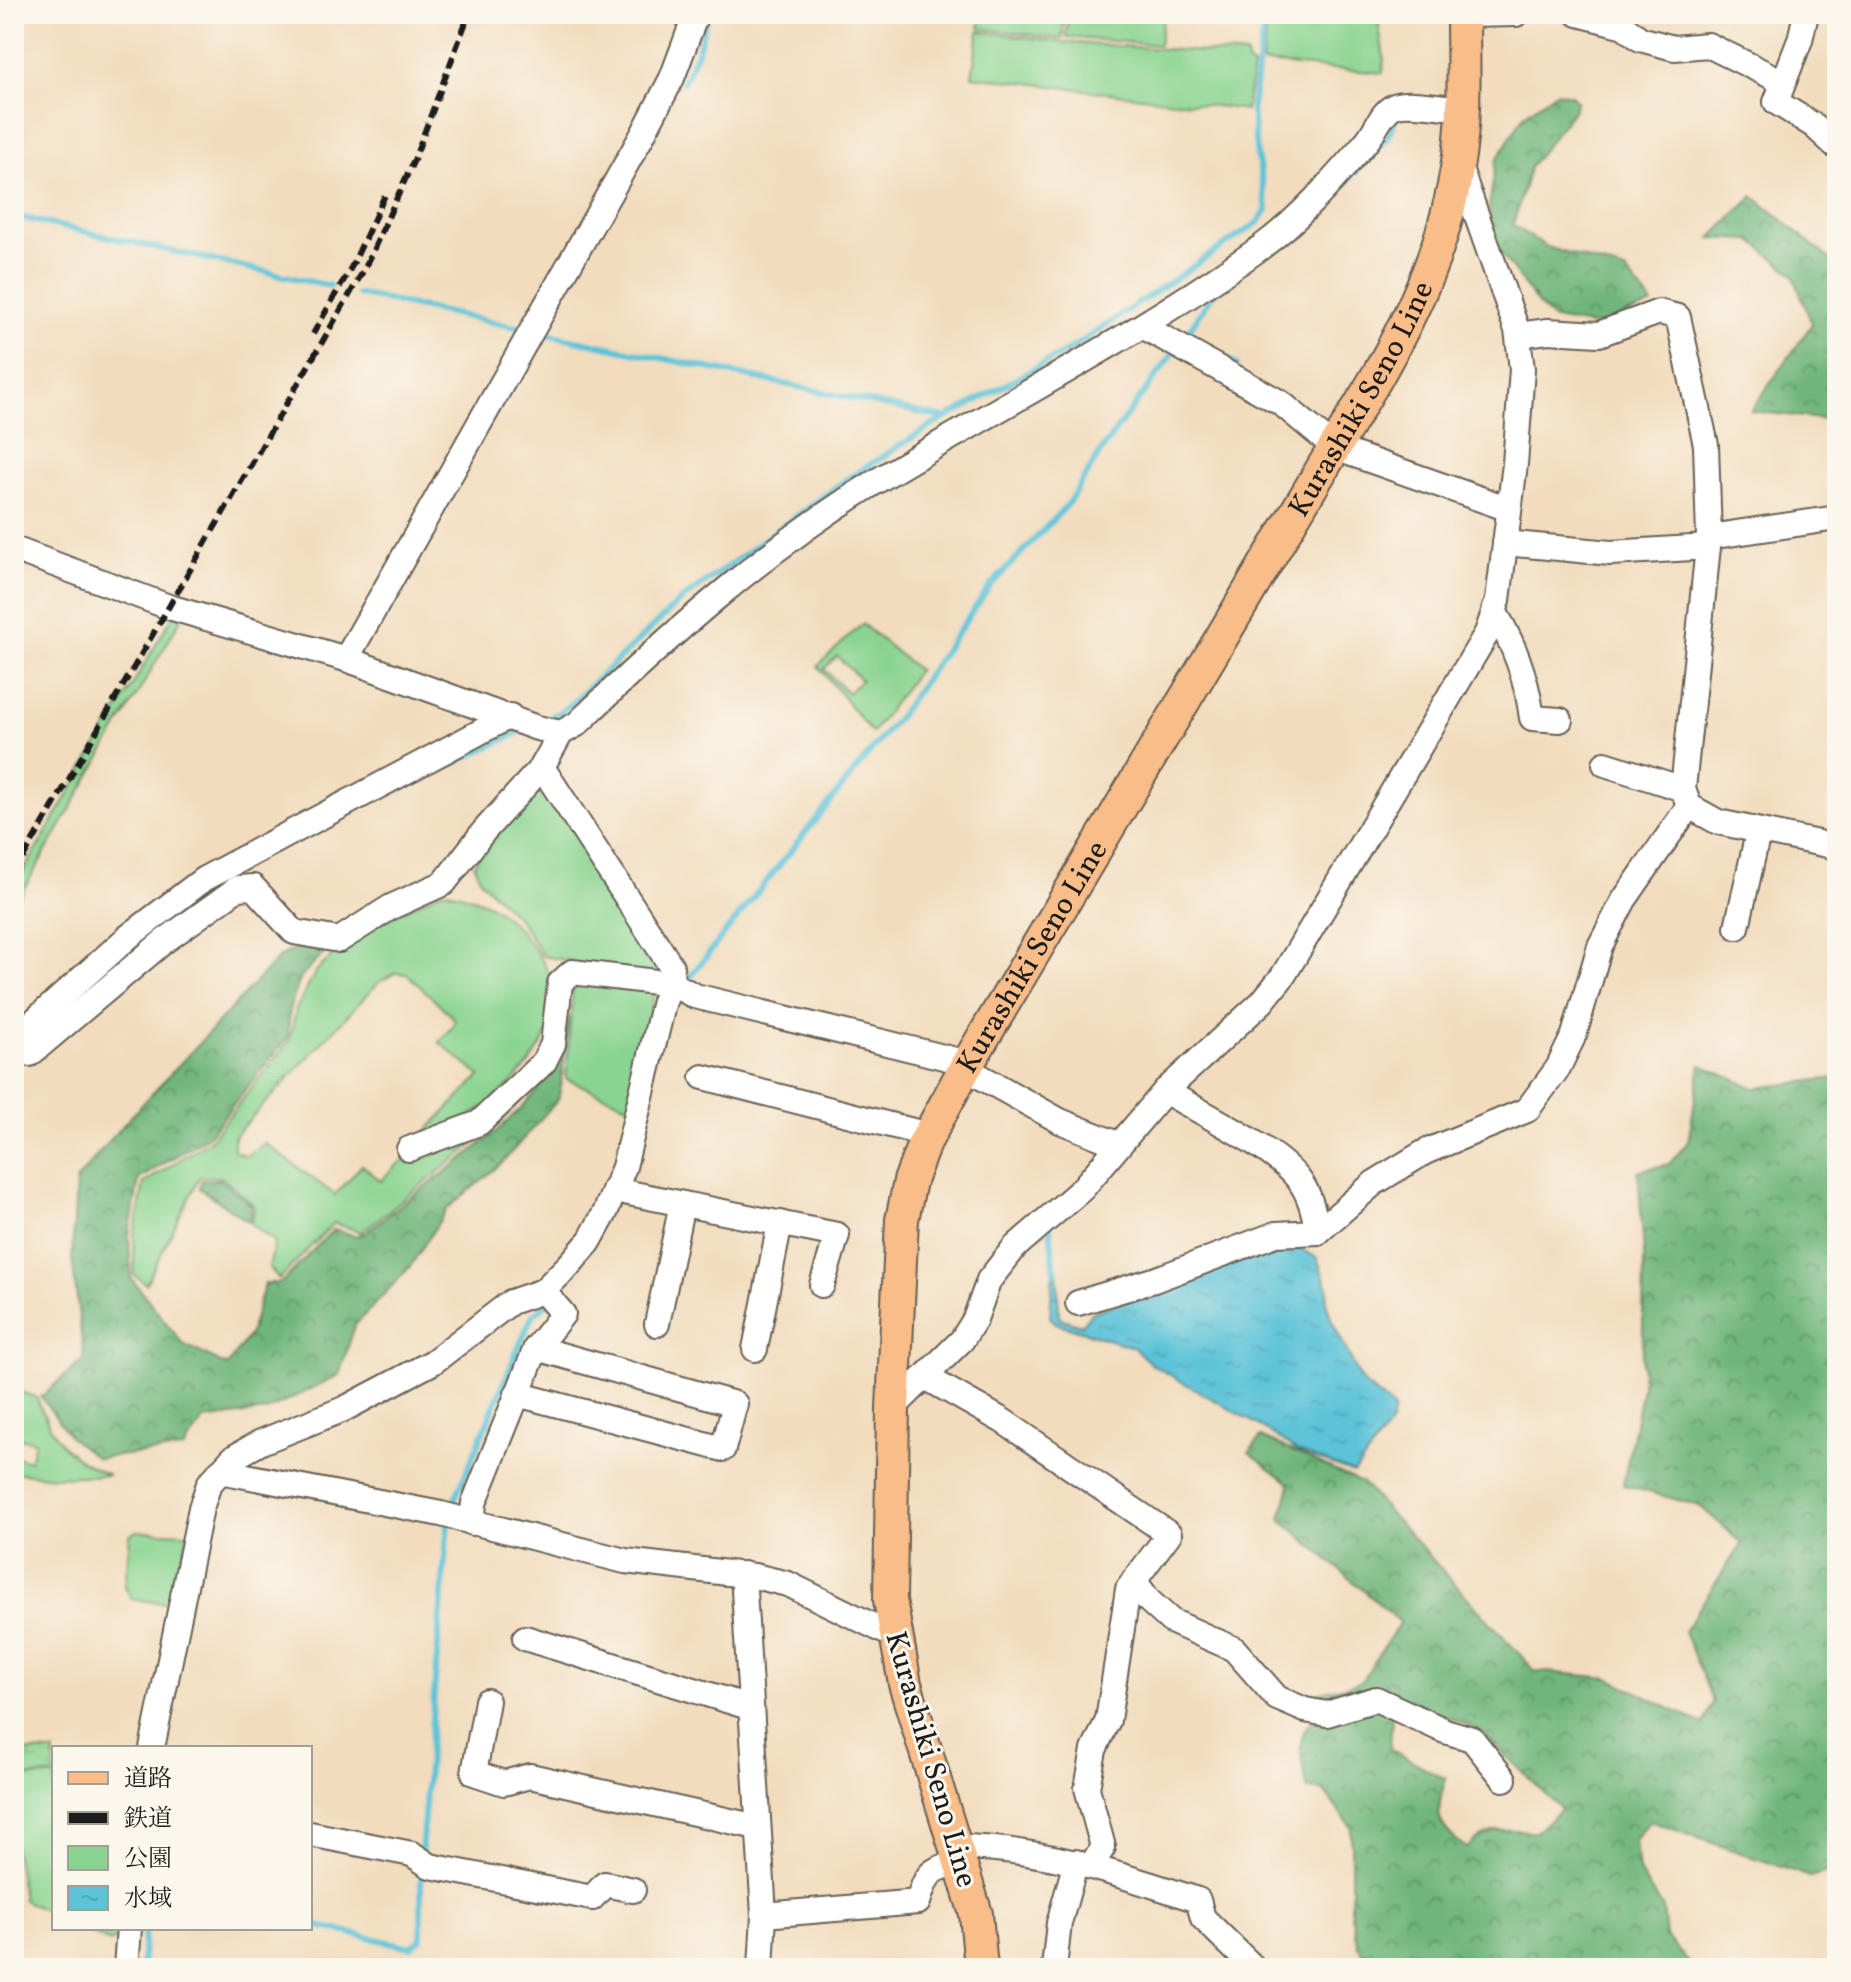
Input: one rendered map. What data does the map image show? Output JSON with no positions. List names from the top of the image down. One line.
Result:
{"streets":{"main road":["Kurashiki Seno Line"]},"legend":["道路","鉄道","公園","水域"]}
